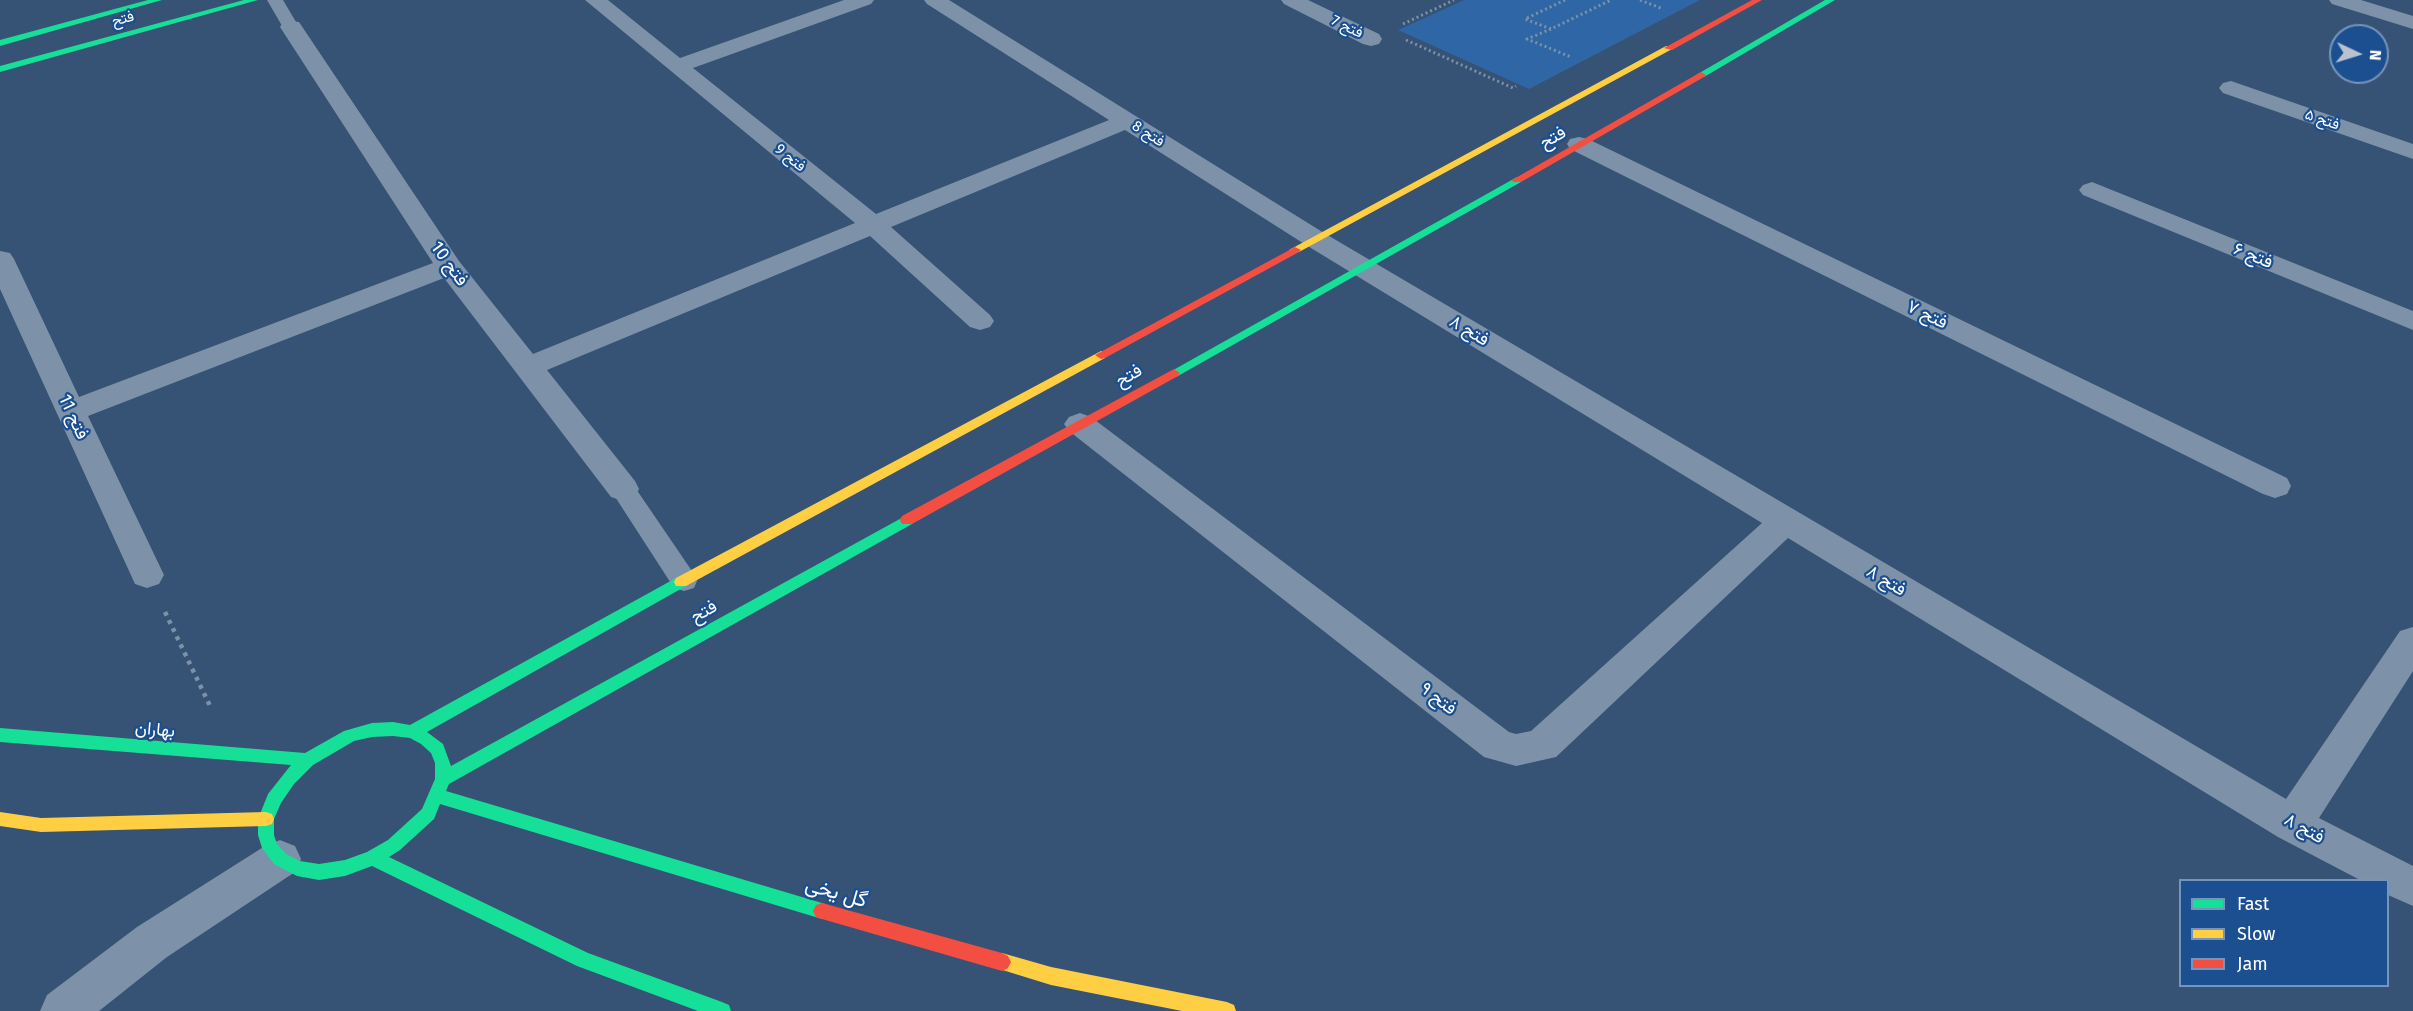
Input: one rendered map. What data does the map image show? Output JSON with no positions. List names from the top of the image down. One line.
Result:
{"streets":{"street":["فتح","فتح 7","فتح ۵","فتح 8","فتح 9","فتح ۶","فتح 10","فتح ۷","فتح ۸","فتح 11","فتح ۹","بهاران","گل یخی"]},"crossings":[["فتح","فتح 8"],["فتح","فتح ۷"],["فتح","فتح ۸"],["فتح","فتح ۹"],["فتح","بهاران"],["فتح","گل یخی"],["فتح 8","فتح ۸"],["فتح ۸","فتح ۹"],["بهاران","گل یخی"]],"legend":["Fast","Slow","Jam"],"north":"right"}
